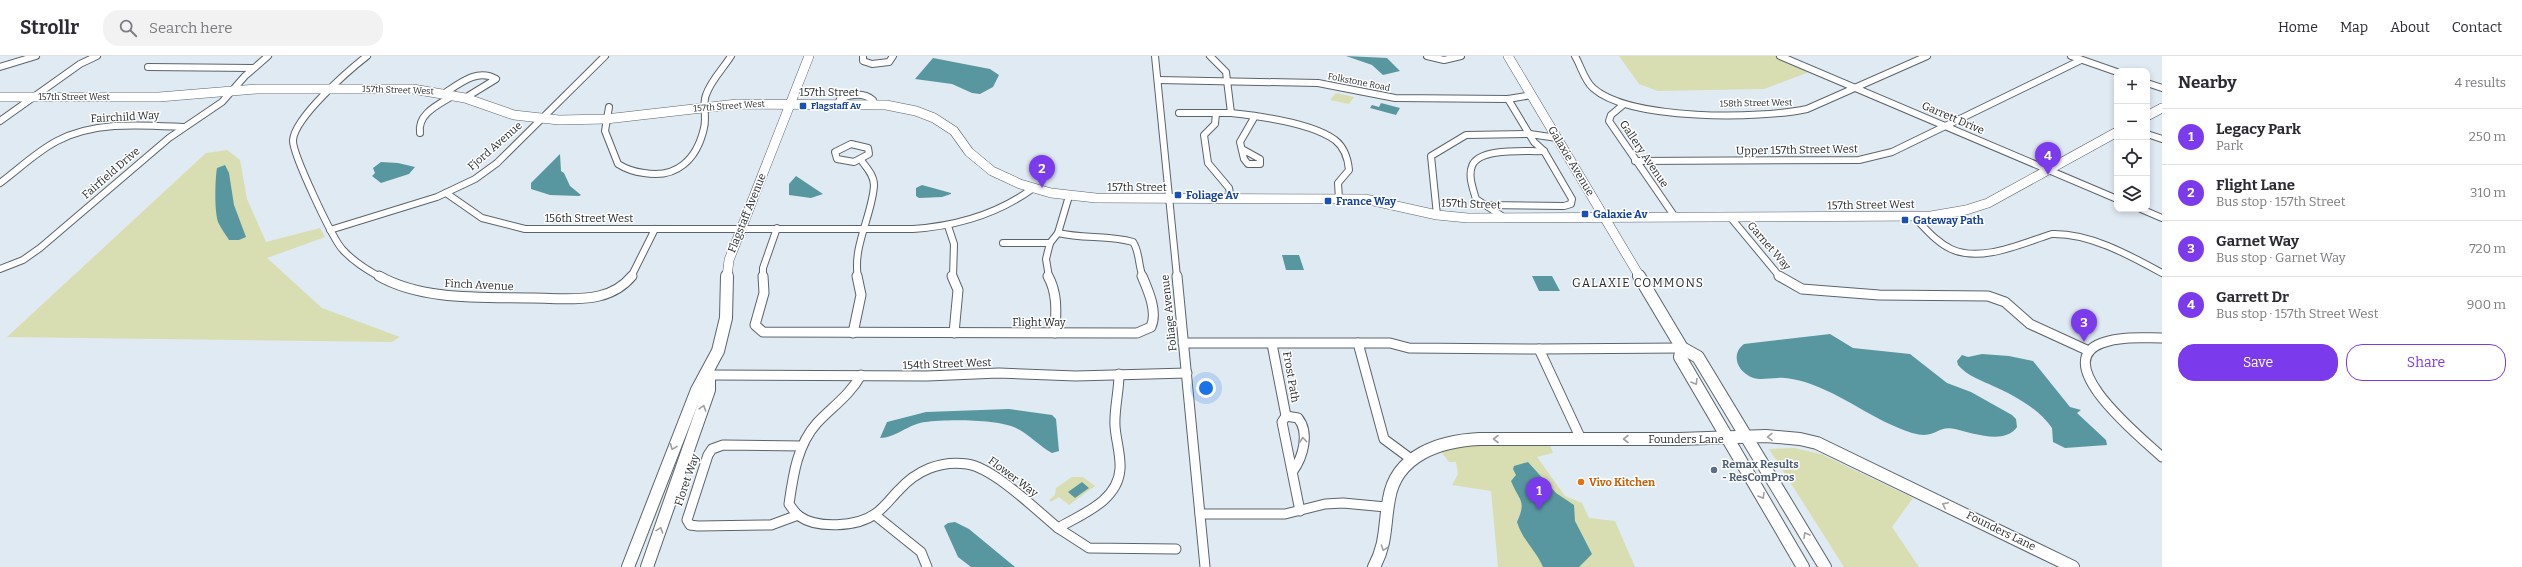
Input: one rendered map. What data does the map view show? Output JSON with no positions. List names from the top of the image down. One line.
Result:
{"streets":{"street":["Folkstone Road","157th Street West","157th Street","158th Street West","Fairchild Way","Garrett Drive","Fjord Avenue","Upper 157th Street West","Gallery Avenue","Galaxie Avenue","Fairfield Drive","Flagstaff Avenue","156th Street West","Garnet Way","Finch Avenue","Foliage Avenue","Flight Way","154th Street West","Frost Path","Founders Lane","Flower Way","Floret Way"]},"crossings":[["Folkstone Road","Galaxie Avenue"],["Folkstone Road","Foliage Avenue"],["157th Street West","157th Street"],["157th Street West","Garrett Drive"],["157th Street West","Fjord Avenue"],["157th Street West","Gallery Avenue"],["157th Street West","Galaxie Avenue"],["157th Street West","Fairfield Drive"],["157th Street West","Flagstaff Avenue"],["157th Street West","Garnet Way"],["157th Street West","Finch Avenue"],["157th Street","Galaxie Avenue"],["157th Street","Flagstaff Avenue"],["157th Street","156th Street West"],["157th Street","Foliage Avenue"],["158th Street West","Garrett Drive"],["158th Street West","Gallery Avenue"],["Fairchild Way","Fairfield Drive"],["Garrett Drive","Upper 157th Street West"],["Fjord Avenue","156th Street West"],["Fjord Avenue","Finch Avenue"],["Upper 157th Street West","Gallery Avenue"],["Galaxie Avenue","Founders Lane"],["Flagstaff Avenue","156th Street West"],["Flagstaff Avenue","154th Street West"],["156th Street West","Finch Avenue"],["156th Street West","Flight Way"],["Foliage Avenue","154th Street West"],["Flower Way","Floret Way"]],"districts":["GALAXIE COMMONS"],"places":{"transit":["Flagstaff Av","Foliage Av","France Way","Galaxie Av","Gateway Path"],"other":["Remax Results - ResComPros","Vivo Kitchen"]},"page":{"header":"Strollr","search":"Search here","nav":["Home","Map","About","Contact"],"heading":["Nearby","4 results"],"map_buttons":["+","−"],"list":[{"mark":"1","name":"Legacy Park","note":"Park","value":"250 m"},{"mark":"2","name":"Flight Lane","note":"Bus stop · 157th Street","value":"310 m"},{"mark":"3","name":"Garnet Way","note":"Bus stop · Garnet Way","value":"720 m"},{"mark":"4","name":"Garrett Dr","note":"Bus stop · 157th Street West","value":"900 m"}],"pins":["4","2","3","1"],"buttons":["Save","Share"]}}
